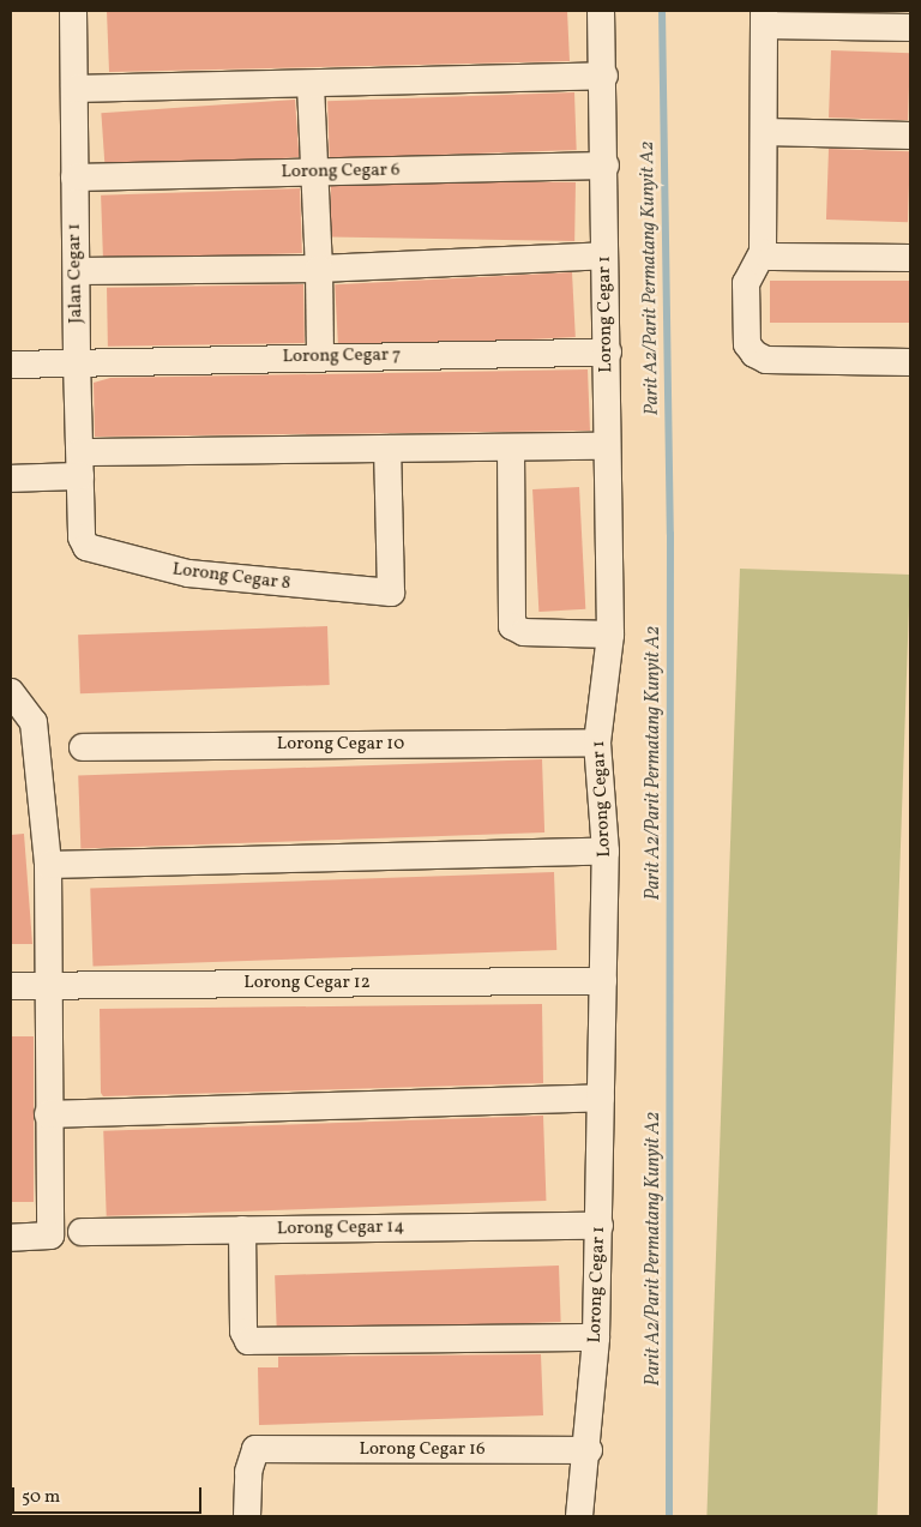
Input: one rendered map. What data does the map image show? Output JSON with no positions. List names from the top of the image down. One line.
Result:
{"streets":{"street":["Lorong Cegar 6","Jalan Cegar 1","Lorong Cegar 1","Lorong Cegar 7","Lorong Cegar 8","Lorong Cegar 10","Lorong Cegar 12","Lorong Cegar 14","Lorong Cegar 16"]},"crossings":[["Lorong Cegar 6","Jalan Cegar 1"],["Lorong Cegar 6","Lorong Cegar 1"],["Jalan Cegar 1","Lorong Cegar 7"],["Jalan Cegar 1","Lorong Cegar 8"],["Lorong Cegar 1","Lorong Cegar 7"],["Lorong Cegar 1","Lorong Cegar 10"],["Lorong Cegar 1","Lorong Cegar 12"],["Lorong Cegar 1","Lorong Cegar 14"],["Lorong Cegar 1","Lorong Cegar 16"]],"water":["Parit A2/Parit Permatang Kunyit A2"],"scale_bar":"50 m"}
